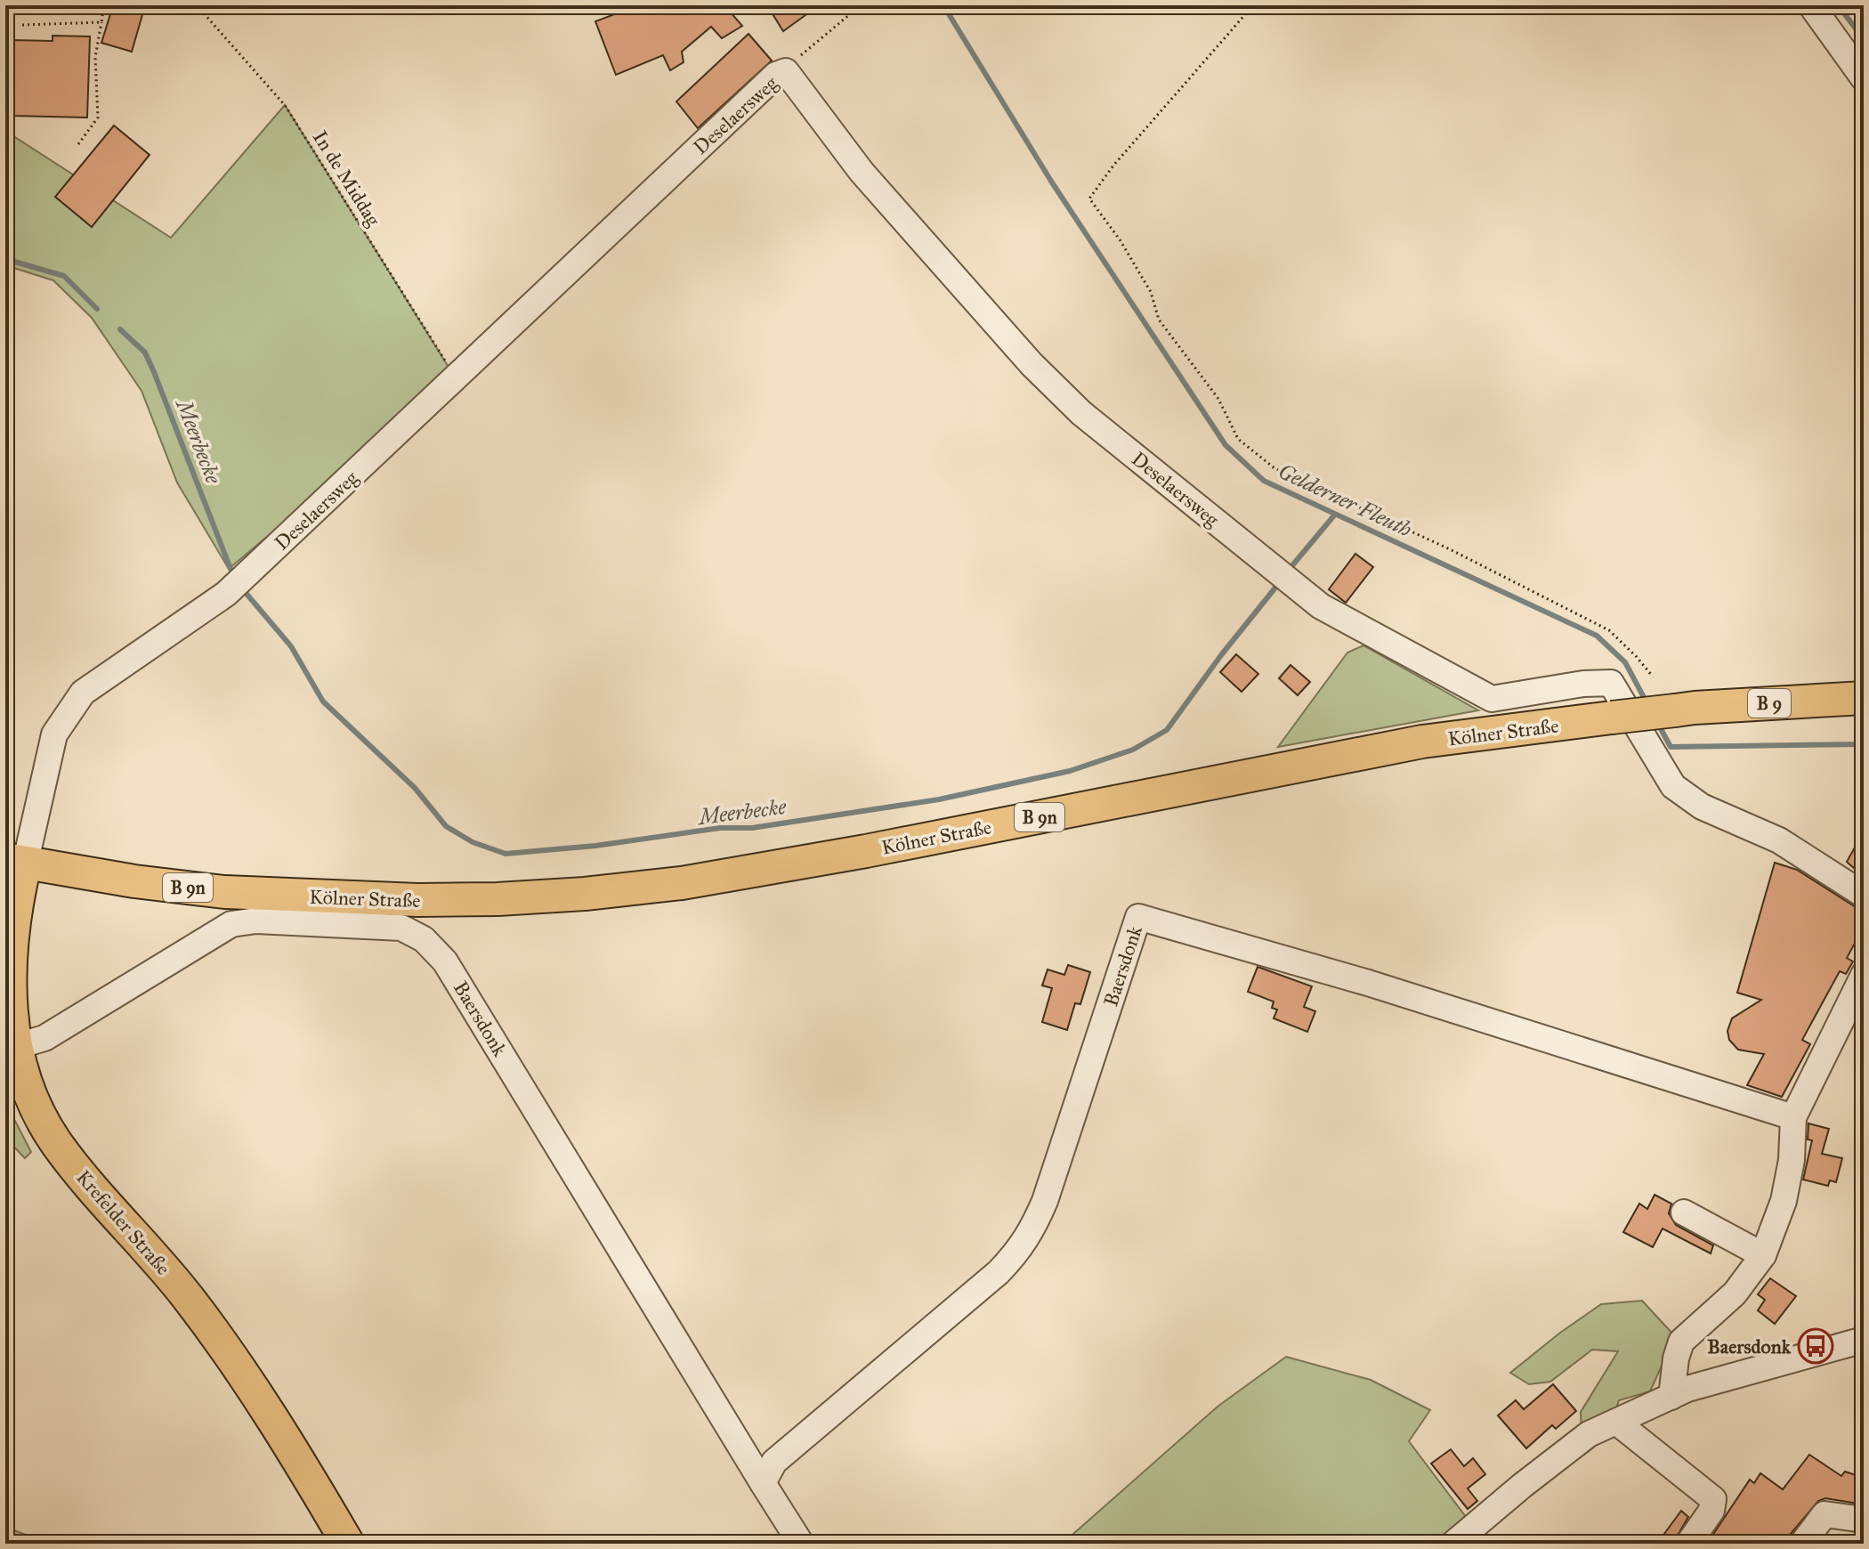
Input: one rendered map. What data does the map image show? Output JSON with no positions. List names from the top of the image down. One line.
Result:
{"streets":{"main road":["B 9","Kölner Straße","B 9n","Krefelder Straße"],"street":["Deselaersweg","Baersdonk"],"path":["In de Middag"]},"crossings":[["Deselaersweg","In de Middag"],["Deselaersweg","Kölner Straße"],["Deselaersweg","Krefelder Straße"],["Kölner Straße","Krefelder Straße"],["Baersdonk","Krefelder Straße"]],"water":["Meerbecke","Gelderner Fleuth"],"places":{"bus stop":["Baersdonk"]}}
